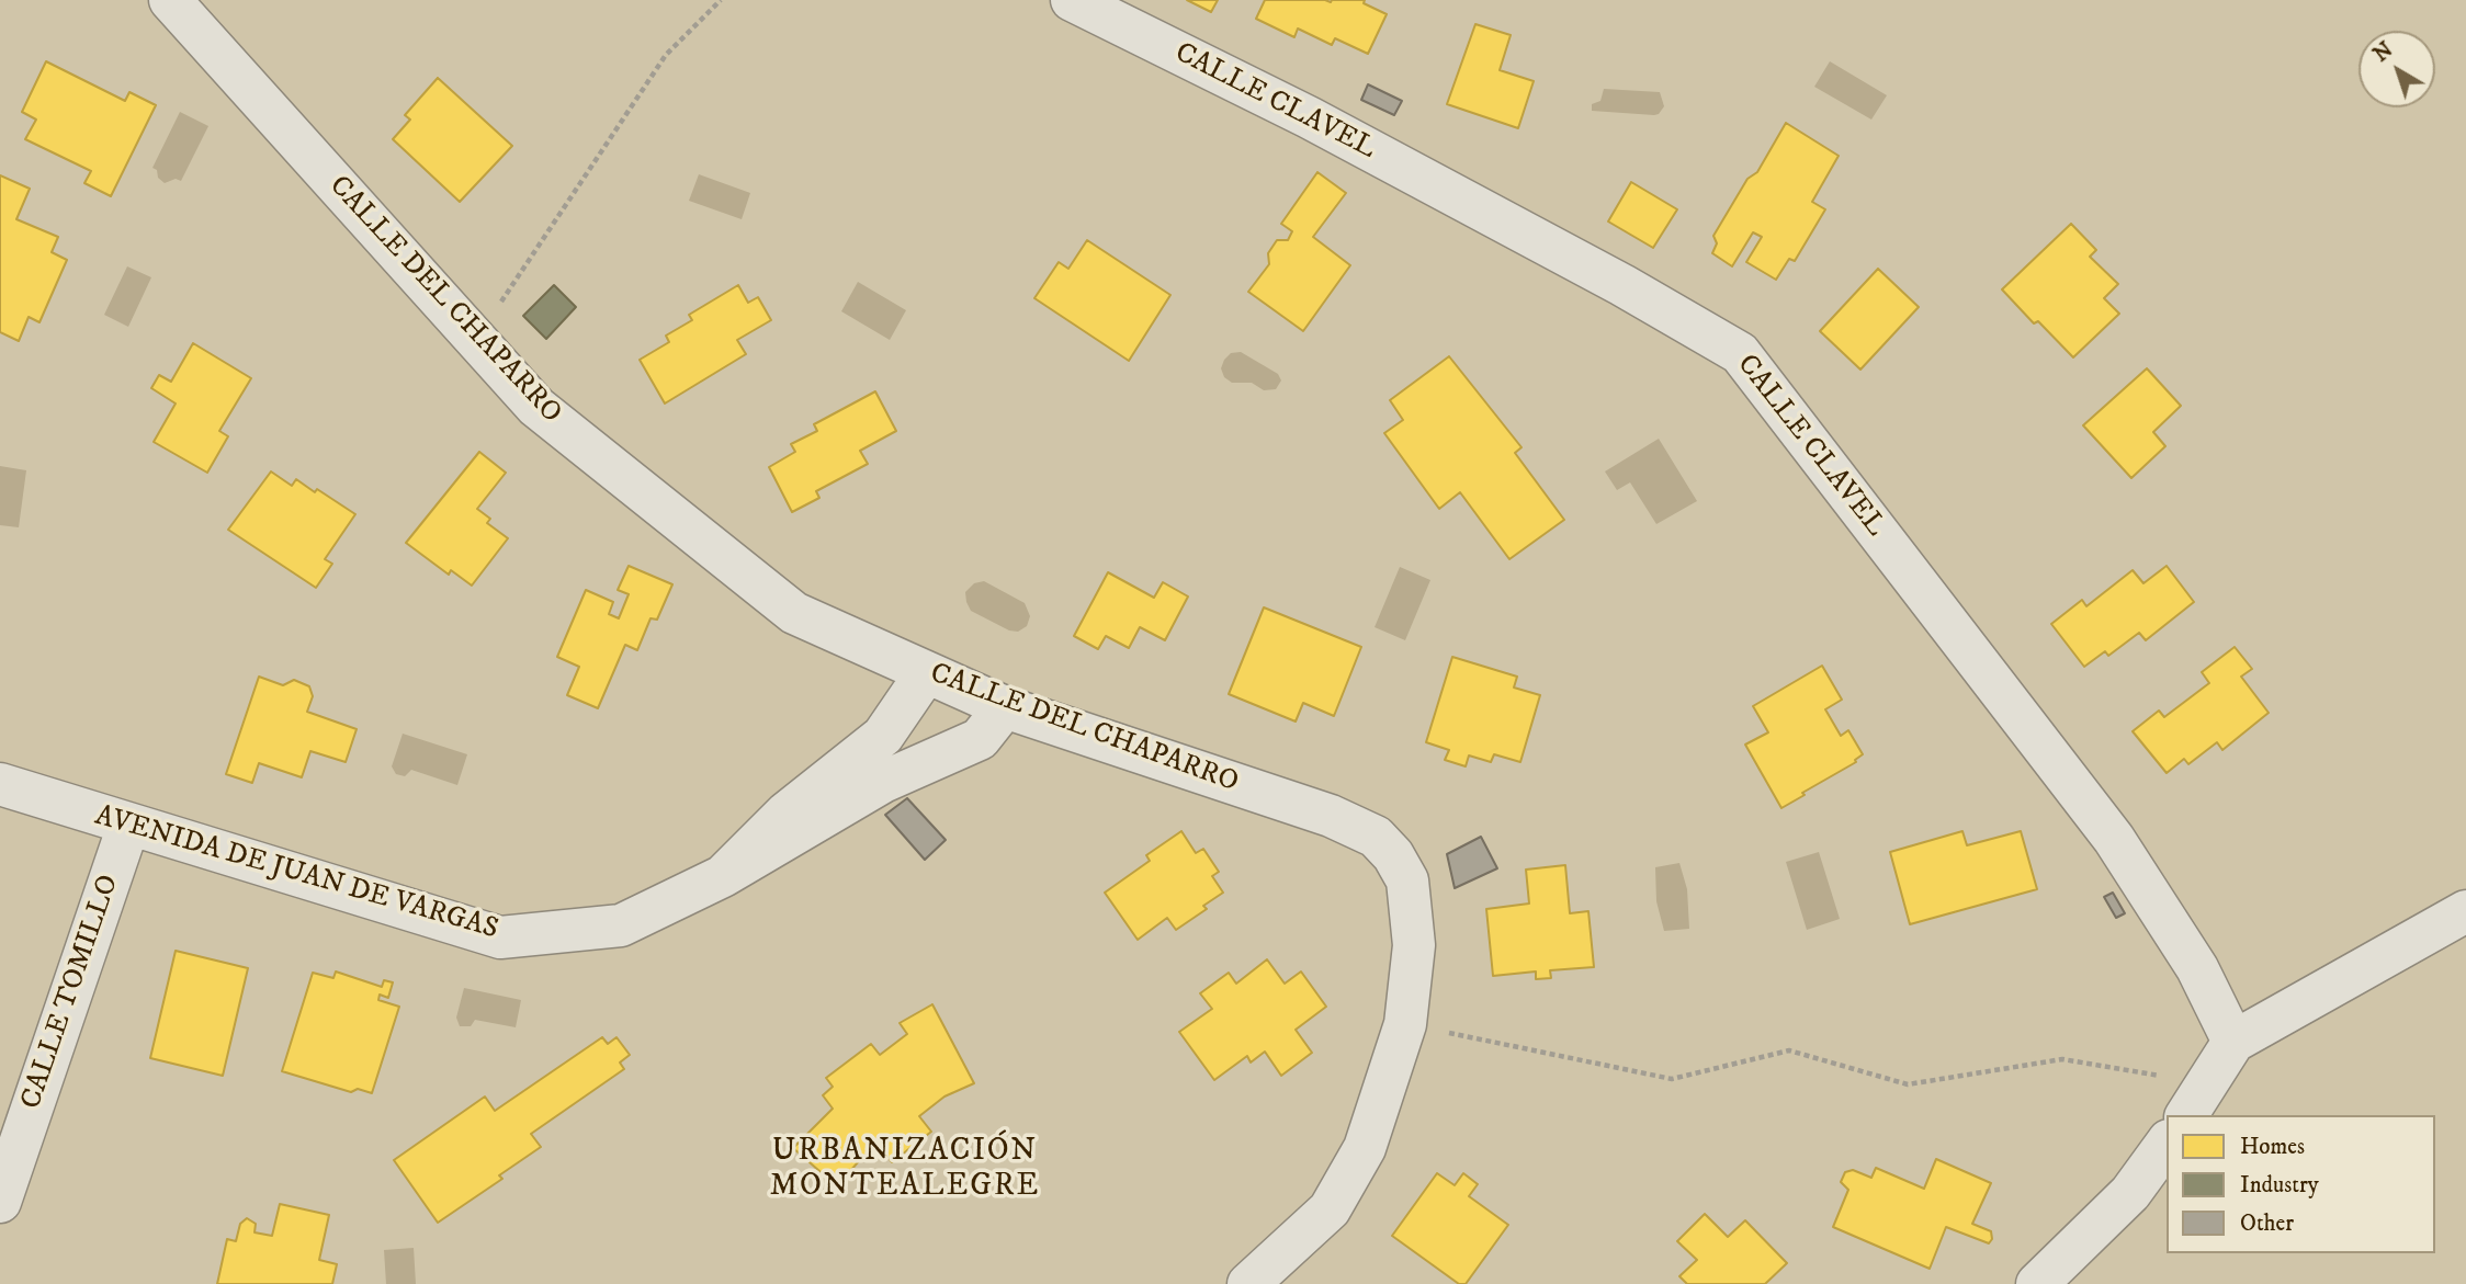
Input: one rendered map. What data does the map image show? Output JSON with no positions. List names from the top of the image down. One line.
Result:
{"streets":{"street":["CALLE CLAVEL","CALLE DEL CHAPARRO","AVENIDA DE JUAN DE VARGAS","CALLE TOMILLO"]},"crossings":[["CALLE DEL CHAPARRO","AVENIDA DE JUAN DE VARGAS"],["AVENIDA DE JUAN DE VARGAS","CALLE TOMILLO"]],"districts":["URBANIZACIÓN MONTEALEGRE"],"legend":["Homes","Industry","Other"],"north":"top left"}
